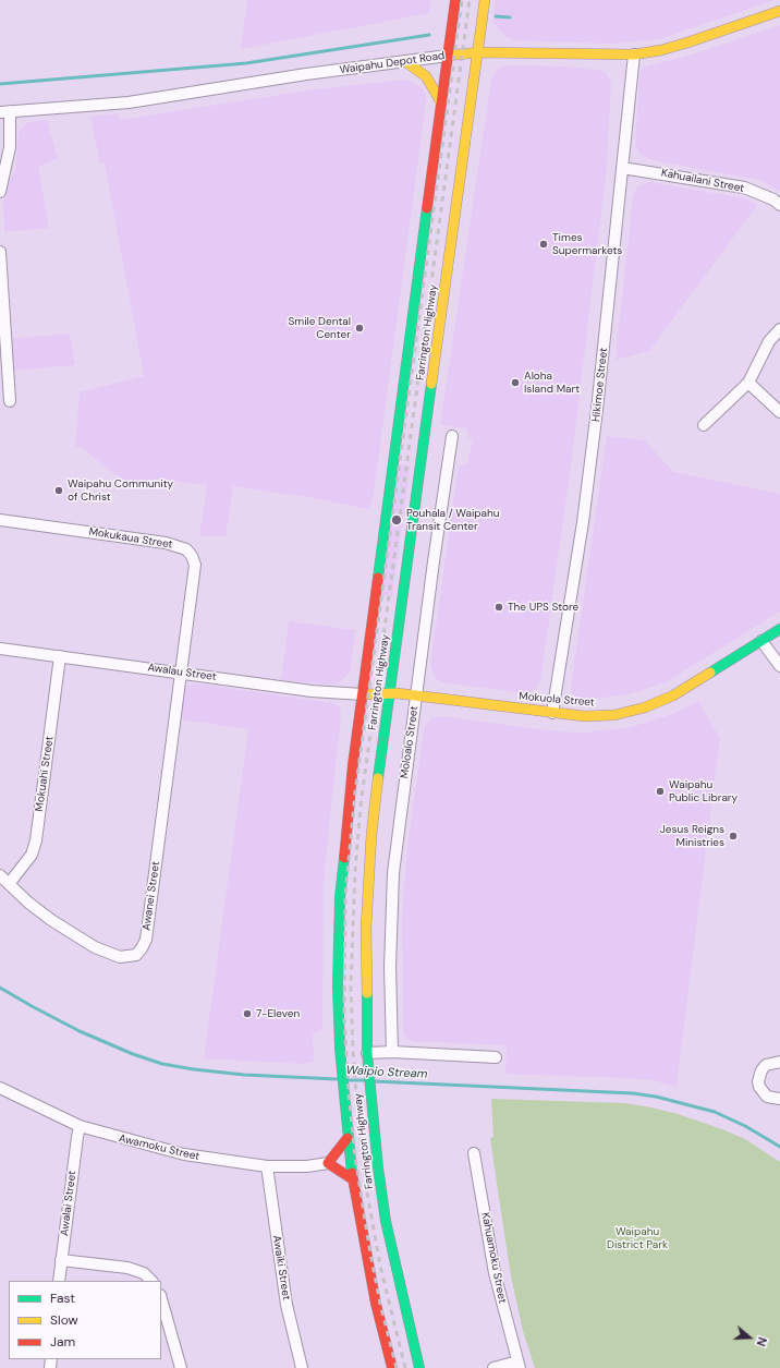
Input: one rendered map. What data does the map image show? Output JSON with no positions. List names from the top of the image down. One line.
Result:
{"streets":{"main road":["Waipahu Depot Road","Farrington Highway","Mokuola Street"],"street":["Kahuailani Street","Hikimoe Street","Mokukaua Street","Awalau Street","Moloalo Street","Mokuahi Street","Awanei Street","Awamoku Street","Awalai Street","Kahuamoku Street","Awaiki Street"]},"crossings":[["Waipahu Depot Road","Farrington Highway"],["Waipahu Depot Road","Hikimoe Street"],["Kahuailani Street","Hikimoe Street"],["Farrington Highway","Awalau Street"],["Farrington Highway","Mokuola Street"],["Hikimoe Street","Mokuola Street"],["Mokukaua Street","Awalau Street"],["Mokukaua Street","Awanei Street"],["Awalau Street","Mokuola Street"],["Awalau Street","Mokuahi Street"],["Awalau Street","Awanei Street"],["Mokuola Street","Moloalo Street"],["Mokuahi Street","Awanei Street"],["Awamoku Street","Awalai Street"],["Awamoku Street","Awaiki Street"]],"water":["Waipio Stream"],"parks":["Waipahu District Park"],"places":["Times Supermarkets","Smile Dental Center","Aloha Island Mart","Waipahu Community of Christ","Pouhala / Waipahu Transit Center","The UPS Store","Waipahu Public Library","Jesus Reigns Ministries","7-Eleven"],"legend":["Fast","Slow","Jam"],"north":"right"}
